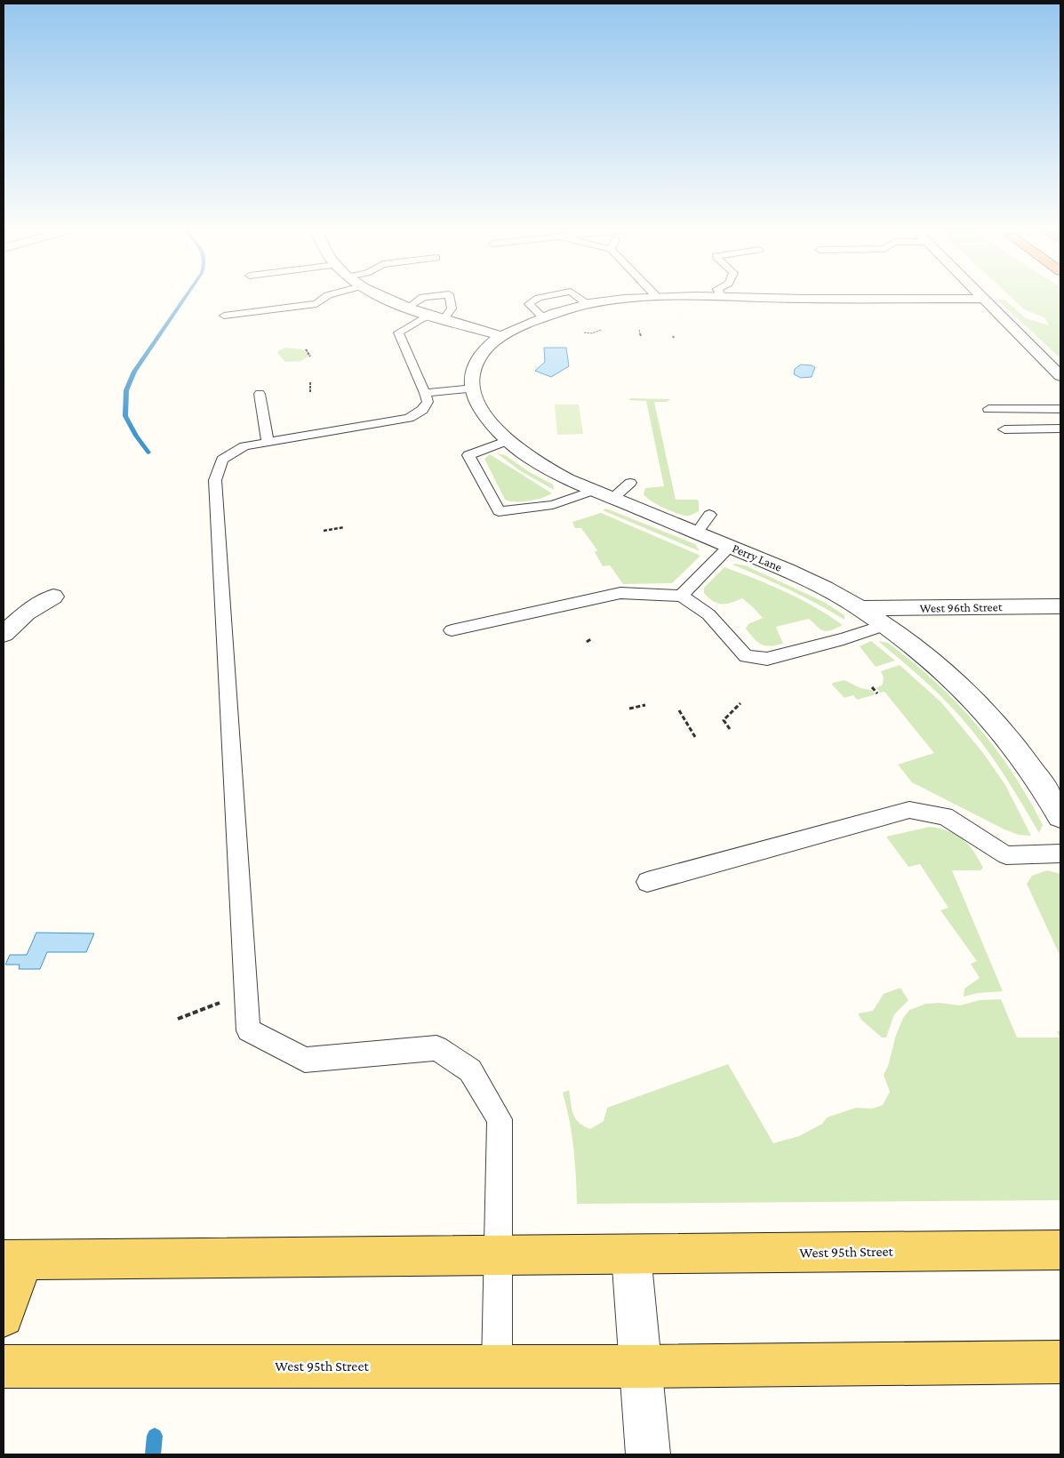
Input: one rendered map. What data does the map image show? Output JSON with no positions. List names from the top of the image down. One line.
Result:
{"streets":{"main road":["West 95th Street"],"street":["Perry Lane","West 96th Street"]},"crossings":[["Perry Lane","West 96th Street"]]}
